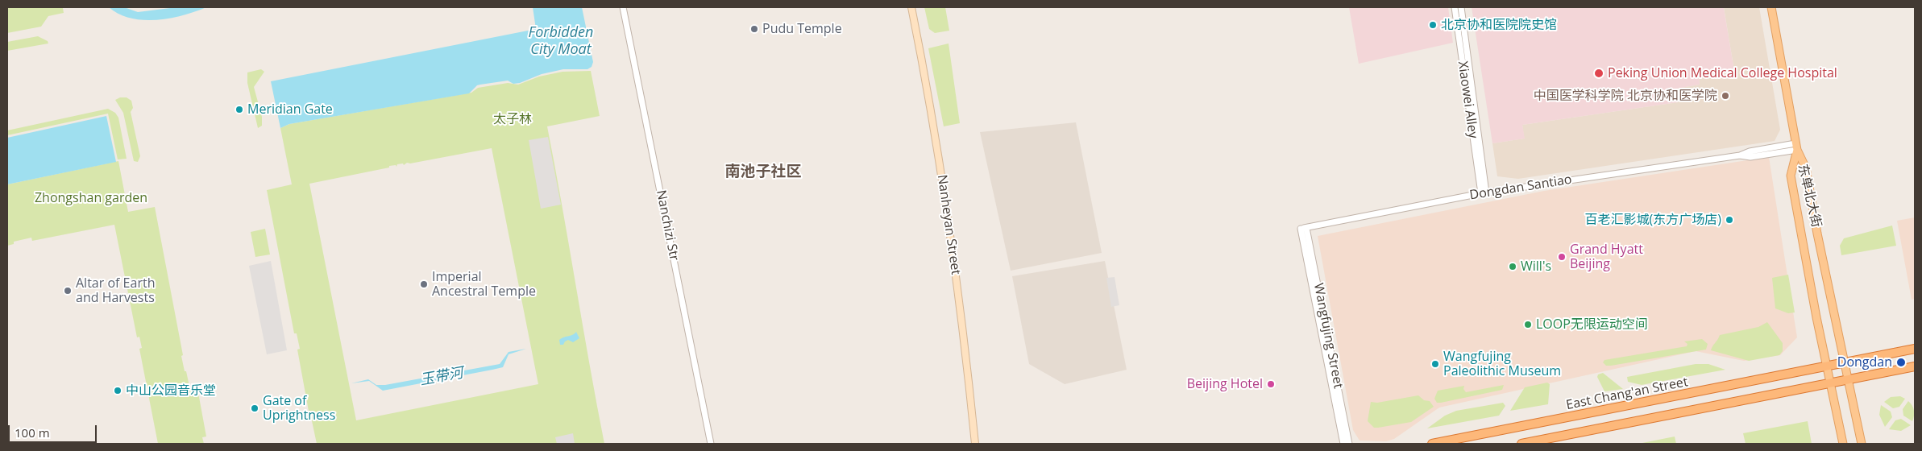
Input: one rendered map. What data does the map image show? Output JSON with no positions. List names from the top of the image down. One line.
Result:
{"streets":{"highway":["East Chang'an Street"],"main road":["东单北大街","Nanheyan Street"],"street":["Xiaowei Alley","Dongdan Santiao","Nanchizi Str","Wangfujing Street"]},"crossings":[["Xiaowei Alley","Dongdan Santiao"],["Dongdan Santiao","东单北大街"],["Dongdan Santiao","Wangfujing Street"],["东单北大街","East Chang'an Street"]],"districts":["南池子社区"],"water":["Forbidden City Moat","玉带河"],"parks":["太子林","Zhongshan garden"],"places":["北京协和医院院史馆","Pudu Temple","Peking Union Medical College Hospital","中国医学科学院 北京协和医学院","Meridian Gate","百老汇影城(东方广场店)","Grand Hyatt Beijing","Will's","Imperial Ancestral Temple","Altar of Earth and Harvests","LOOP无限运动空间","Dongdan","Wangfujing Paleolithic Museum","Beijing Hotel","中山公园音乐堂","Gate of Uprightness"],"scale_bar":"100 m"}
